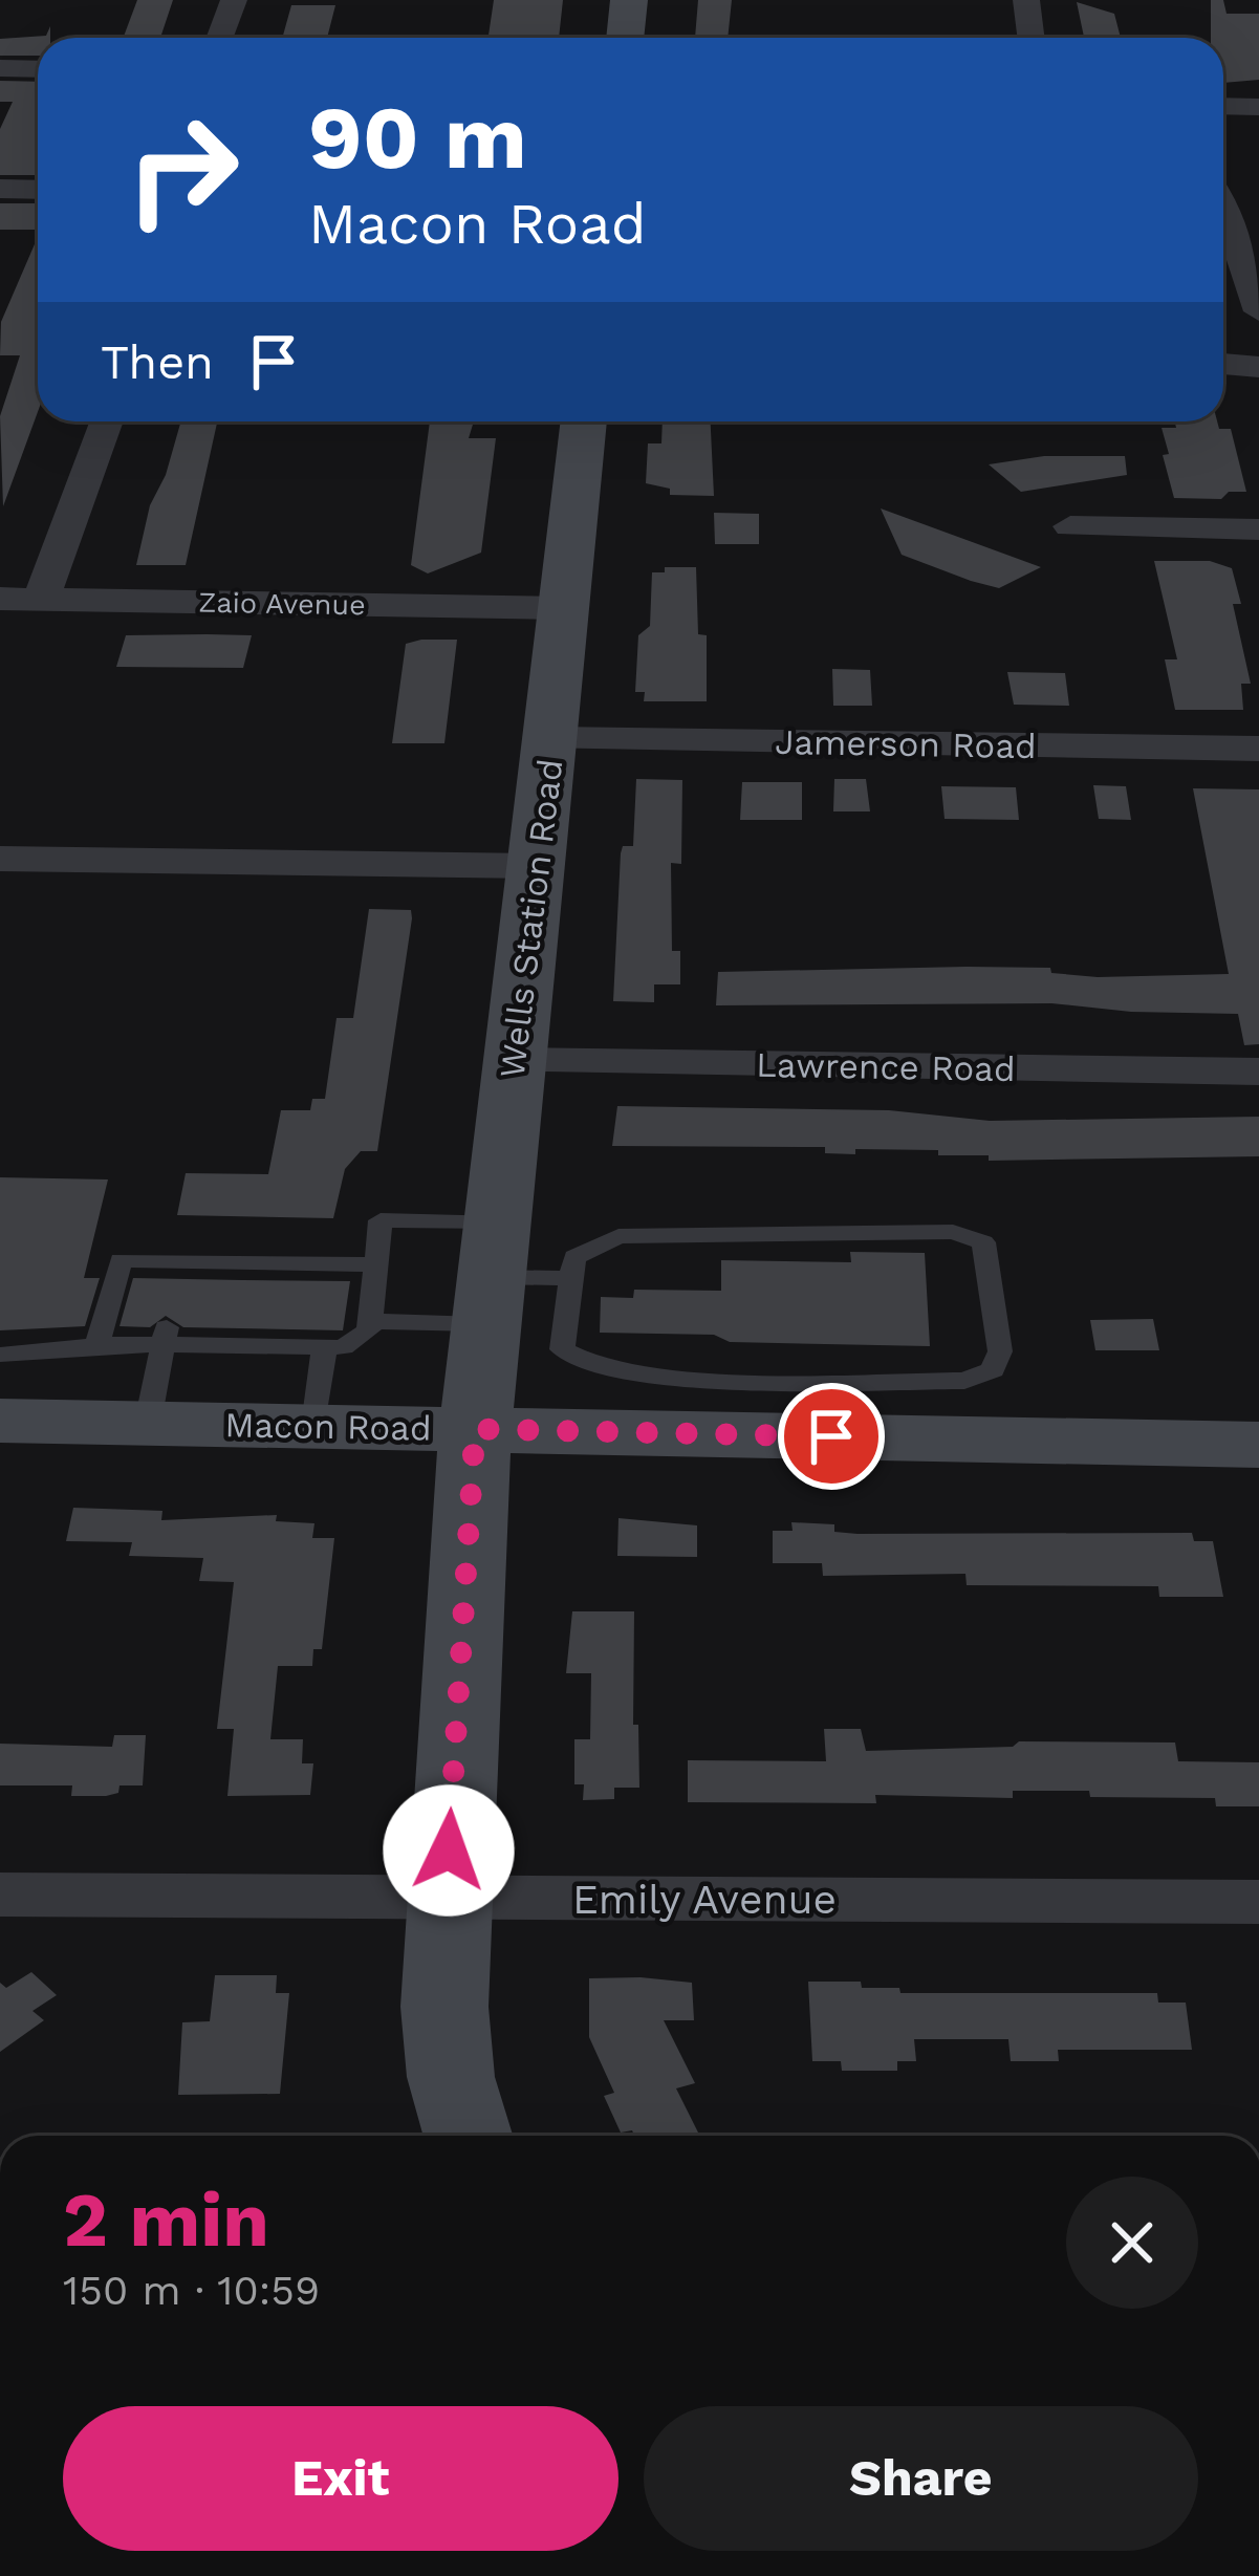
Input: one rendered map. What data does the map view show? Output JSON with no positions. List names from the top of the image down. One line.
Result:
{"streets":{"street":["Zaio Avenue","Jamerson Road","Wells Station Road","Lawrence Road","Macon Road","Emily Avenue"]},"crossings":[["Zaio Avenue","Wells Station Road"],["Jamerson Road","Wells Station Road"],["Wells Station Road","Lawrence Road"],["Wells Station Road","Macon Road"],["Wells Station Road","Emily Avenue"]],"page":{"turn":["90 m","Macon Road"],"then":"Then","heading":["2 min","150 m · 10:59"],"buttons":["Exit","Share"]}}
